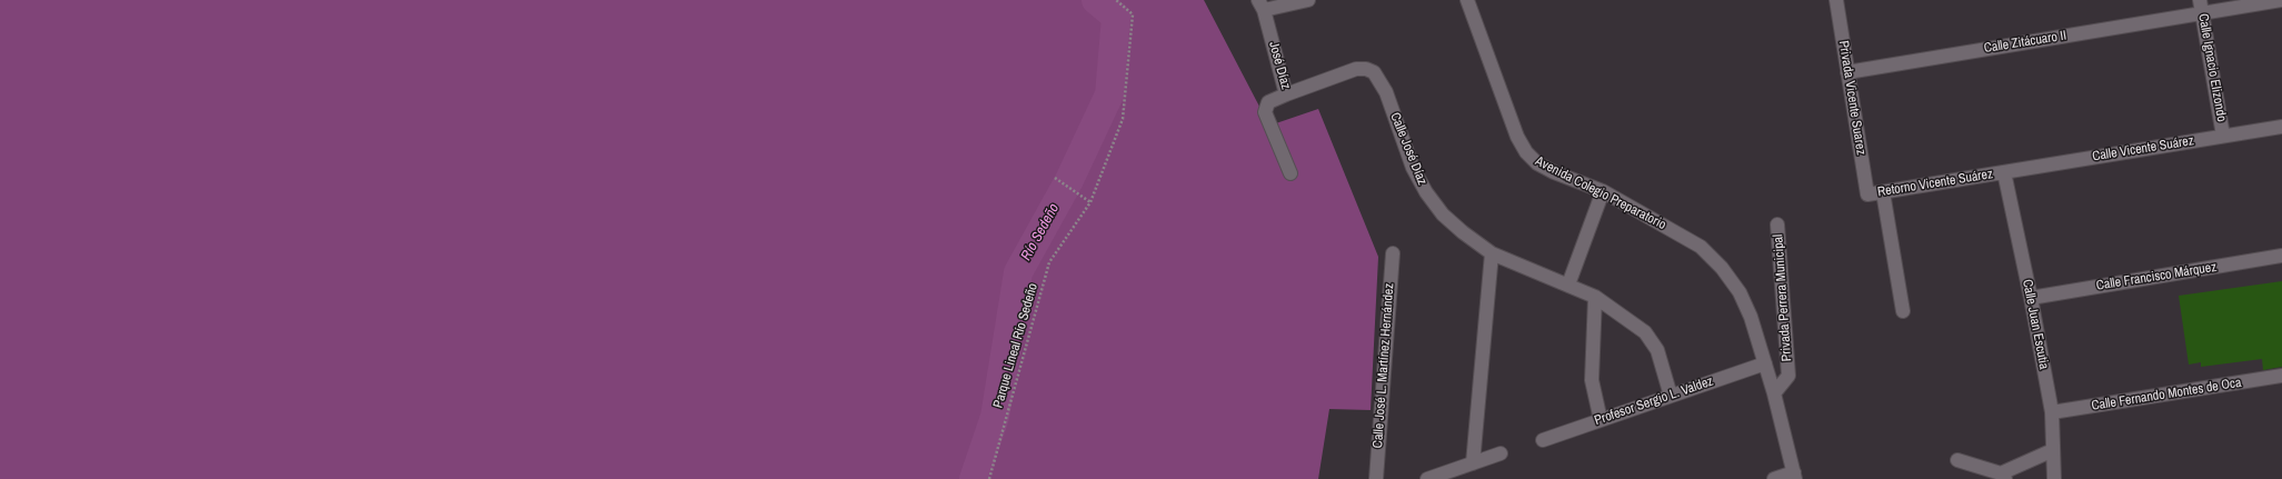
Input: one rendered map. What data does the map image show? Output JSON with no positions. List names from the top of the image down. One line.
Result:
{"streets":{"street":["Calle Zitácuaro II","José Díaz","Calle Ignacio Elizondo","Privada Vicente Suarez","Calle José Díaz","Calle Vicente Suárez","Retorno Vicente Suárez","Avenida Colegio Preparatorio","Calle Francisco Márquez","Privada Perrera Municipal","Calle Juan Escutia","Calle José L. Martínez Hernández","Calle Fernando Montes de Oca","Profesor Sergio L. Valdez"],"path":["Parque Lineal Río Sedeño"]},"crossings":[["Calle Zitácuaro II","Calle Ignacio Elizondo"],["Calle Zitácuaro II","Privada Vicente Suarez"],["José Díaz","Calle José Díaz"],["Calle Ignacio Elizondo","Calle Vicente Suárez"],["Privada Vicente Suarez","Retorno Vicente Suárez"],["Calle José Díaz","Profesor Sergio L. Valdez"],["Calle Vicente Suárez","Retorno Vicente Suárez"],["Calle Vicente Suárez","Calle Juan Escutia"],["Retorno Vicente Suárez","Calle Juan Escutia"],["Avenida Colegio Preparatorio","Privada Perrera Municipal"],["Avenida Colegio Preparatorio","Profesor Sergio L. Valdez"],["Calle Francisco Márquez","Calle Juan Escutia"],["Calle Juan Escutia","Calle Fernando Montes de Oca"]],"water":["Río Sedeño"]}
